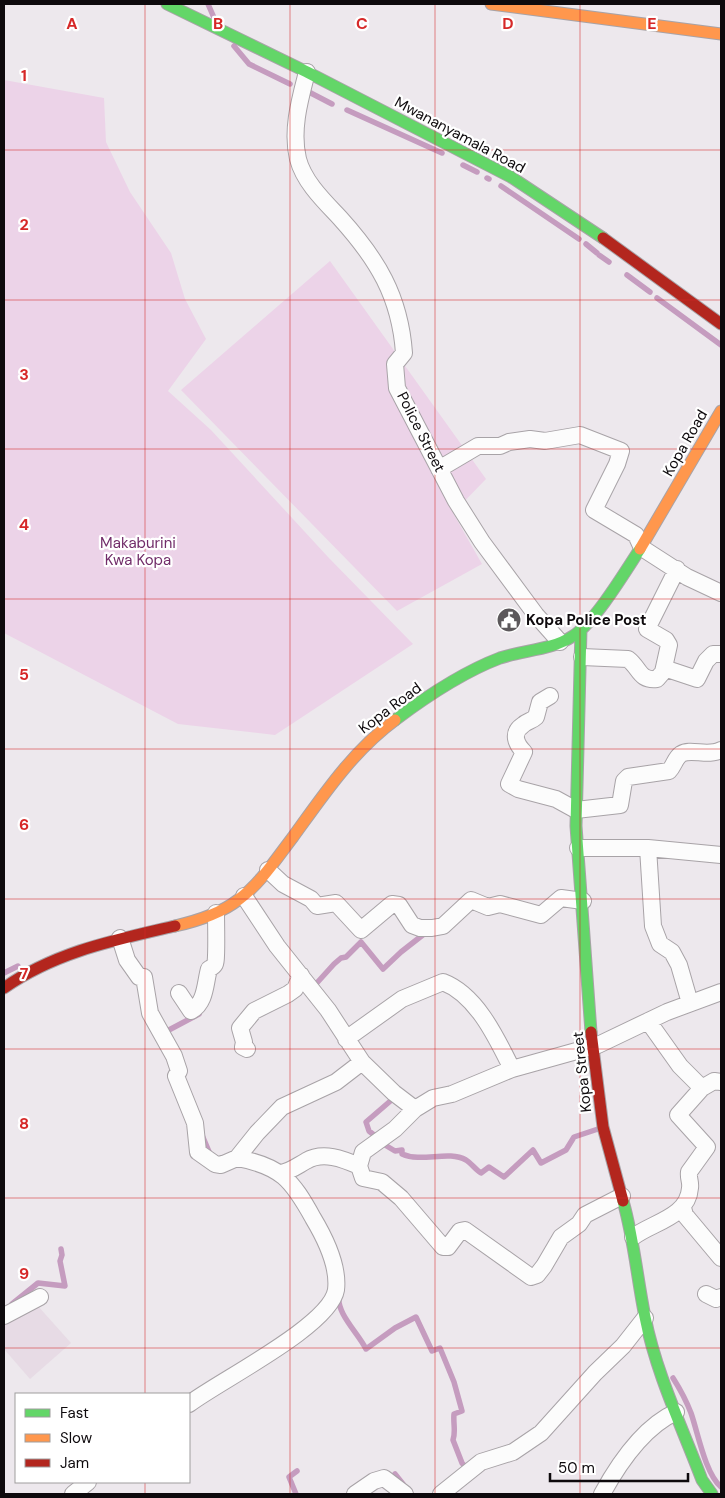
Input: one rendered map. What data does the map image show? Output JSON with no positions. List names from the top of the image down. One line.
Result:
{"streets":{"street":["Mwananyamala Road","Police Street","Kopa Road","Kopa Street"]},"crossings":[["Mwananyamala Road","Police Street"],["Police Street","Kopa Road"],["Kopa Road","Kopa Street"]],"parks":["Makaburini Kwa Kopa"],"places":{"public building":["Kopa Police Post"]},"legend":["Fast","Slow","Jam"],"scale_bar":"50 m","grid":{"columns":["A","B","C","D","E"],"rows":["1","2","3","4","5","6","7","8","9"]}}
